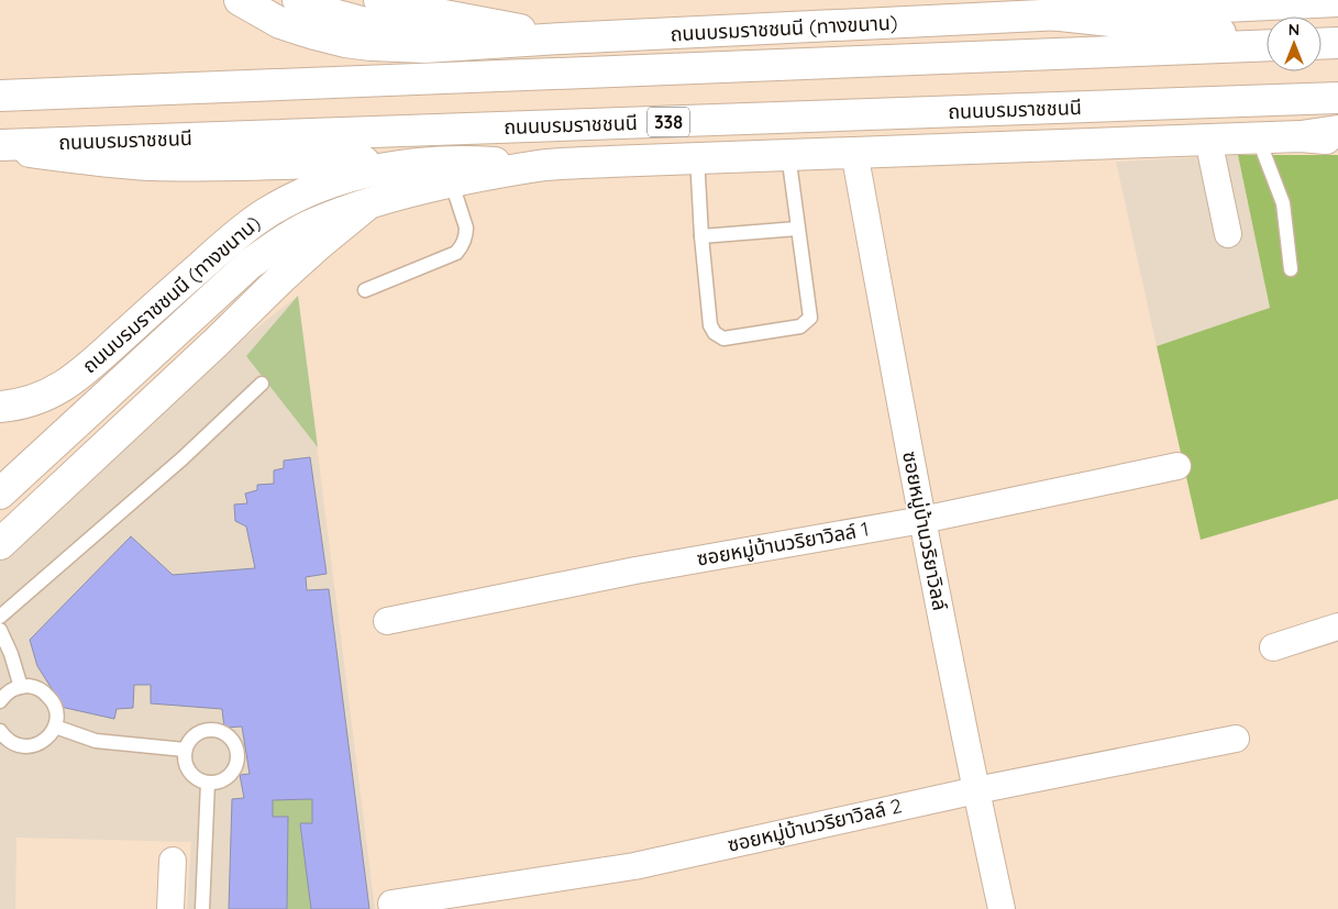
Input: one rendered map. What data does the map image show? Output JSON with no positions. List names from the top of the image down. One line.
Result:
{"streets":{"main road":["ถนนบรมราชชนนี (ทางขนาน)","ถนนบรมราชชนนี","338"],"street":["ซอยหมู่บ้านวริยาวิลล์","ซอยหมู่บ้านวริยาวิลล์ 1","ซอยหมู่บ้านวริยาวิลล์ 2"]},"crossings":[["ถนนบรมราชชนนี (ทางขนาน)","ถนนบรมราชชนนี"],["ถนนบรมราชชนนี","ซอยหมู่บ้านวริยาวิลล์"],["ซอยหมู่บ้านวริยาวิลล์","ซอยหมู่บ้านวริยาวิลล์ 1"],["ซอยหมู่บ้านวริยาวิลล์","ซอยหมู่บ้านวริยาวิลล์ 2"]],"north":"top"}
